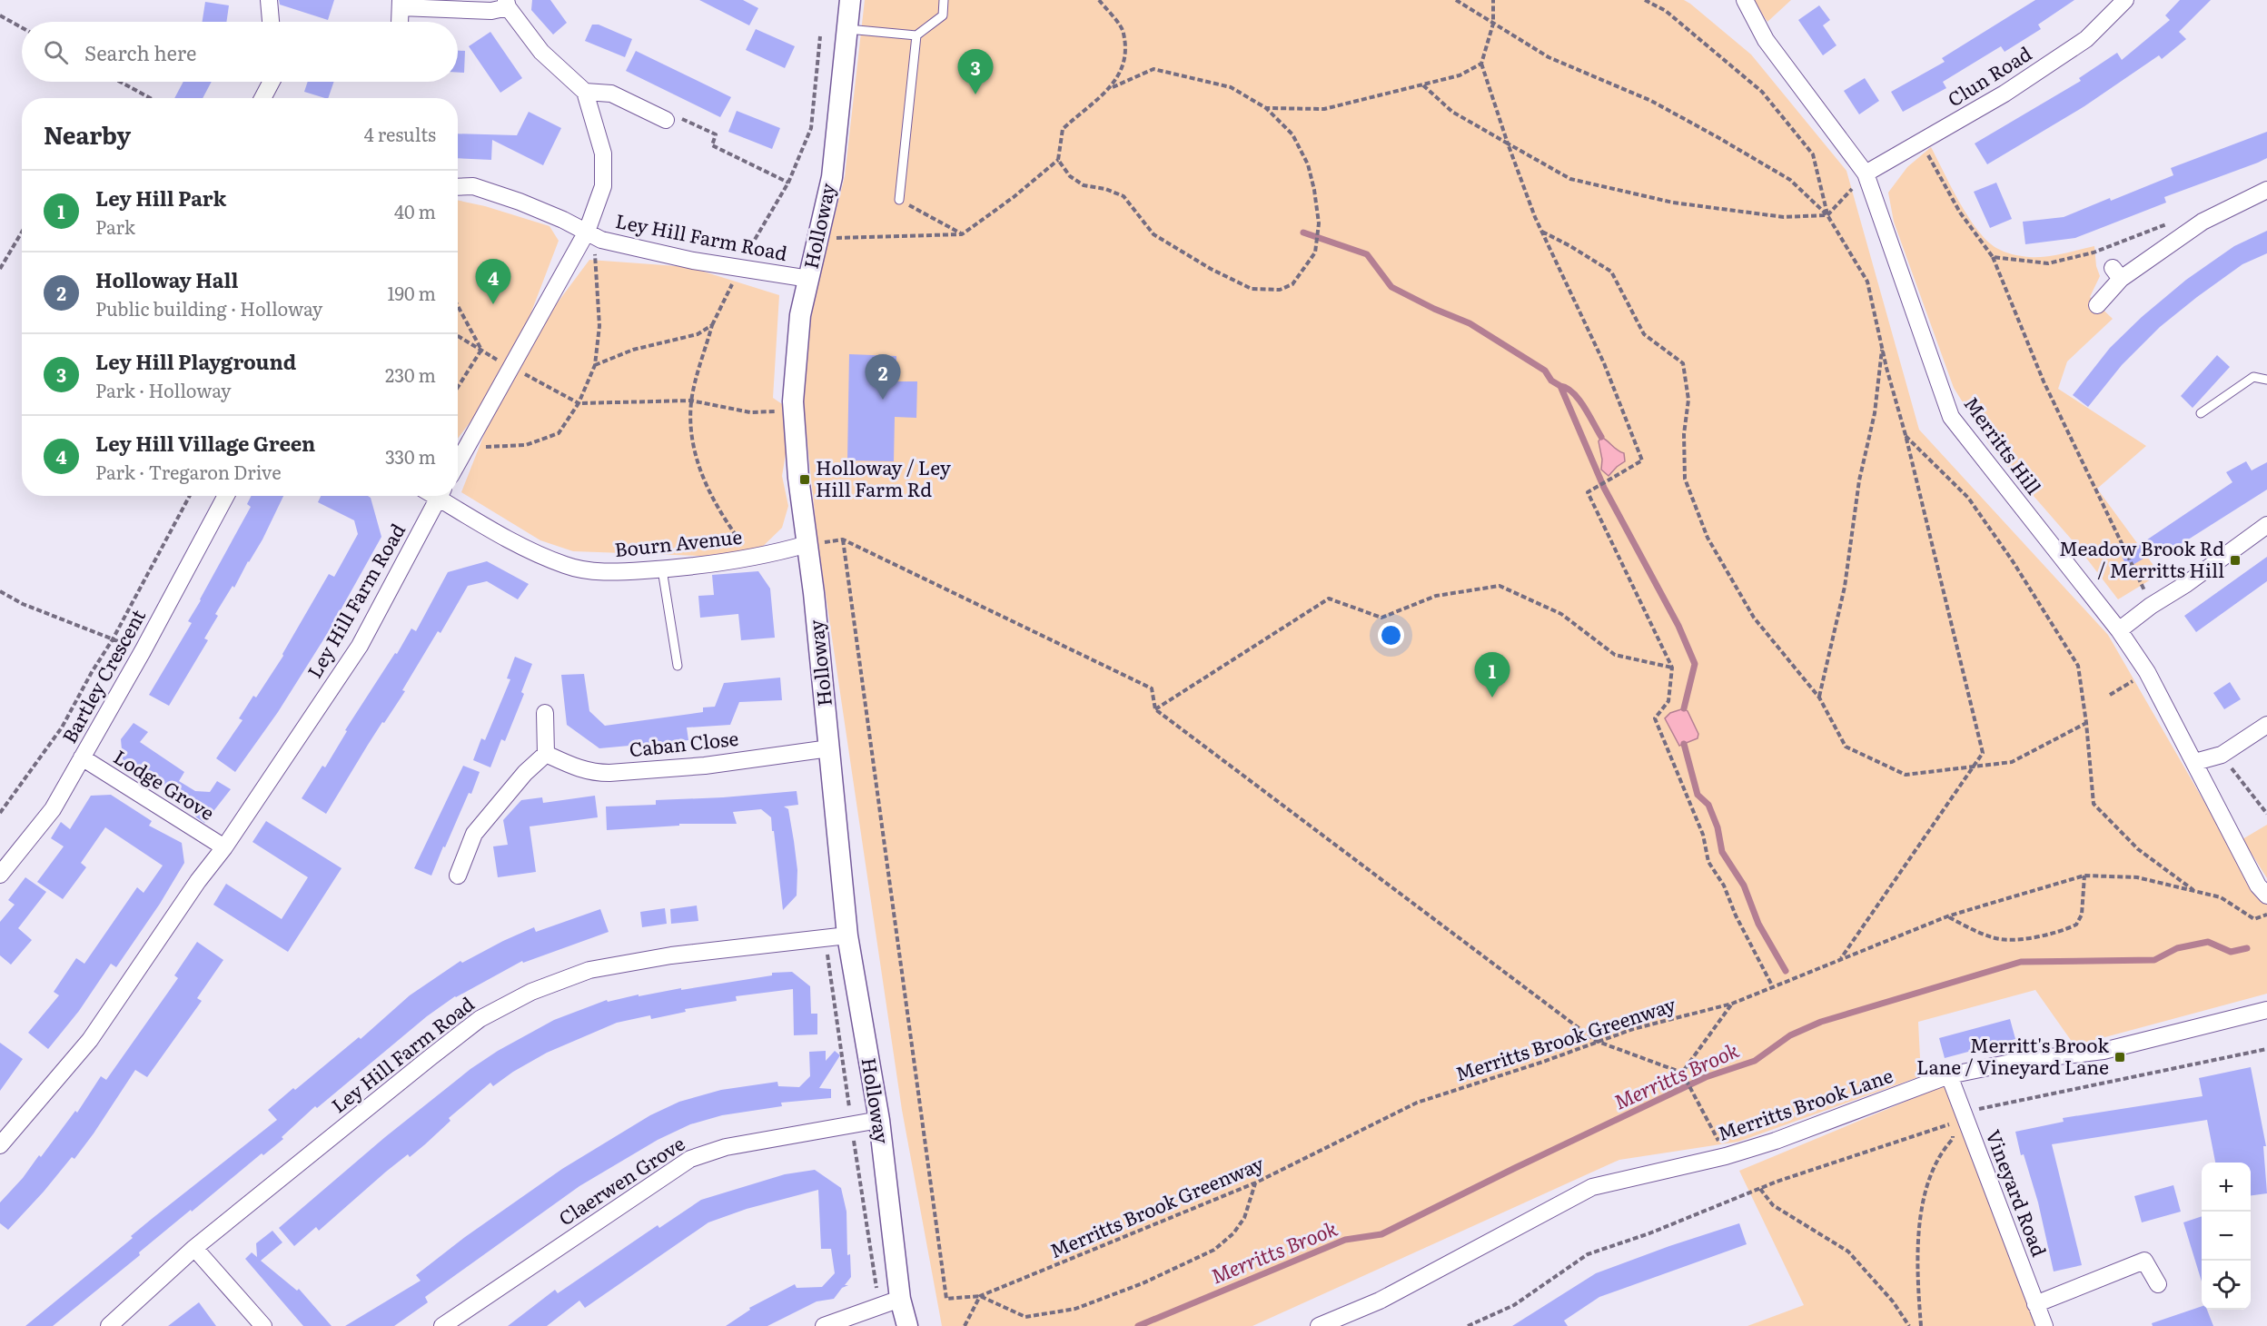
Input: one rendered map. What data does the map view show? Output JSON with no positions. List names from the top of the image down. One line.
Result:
{"streets":{"street":["Clun Road","Holloway","Ley Hill Farm Road","Merritts Hill","Bourn Avenue","Bartley Crescent","Caban Close","Lodge Grove","Merritts Brook Lane","Claerwen Grove","Vineyard Road"],"path":["Merritts Brook Greenway"]},"crossings":[["Clun Road","Merritts Hill"],["Holloway","Ley Hill Farm Road"],["Holloway","Bourn Avenue"],["Holloway","Caban Close"],["Holloway","Claerwen Grove"],["Ley Hill Farm Road","Lodge Grove"],["Bartley Crescent","Lodge Grove"],["Merritts Brook Lane","Vineyard Road"]],"water":["Merritts Brook"],"places":{"transit":["Holloway / Ley Hill Farm Rd","Meadow Brook Rd / Merritts Hill","Merritt's Brook Lane / Vineyard Lane"]},"page":{"search":"Search here","pins":["3","4","2","1"],"heading":["Nearby","4 results"],"list":[{"mark":"1","name":"Ley Hill Park","note":"Park","value":"40 m"},{"mark":"2","name":"Holloway Hall","note":"Public building · Holloway","value":"190 m"},{"mark":"3","name":"Ley Hill Playground","note":"Park · Holloway","value":"230 m"},{"mark":"4","name":"Ley Hill Village Green","note":"Park · Tregaron Drive","value":"330 m"}],"map_buttons":["+","−"]}}
